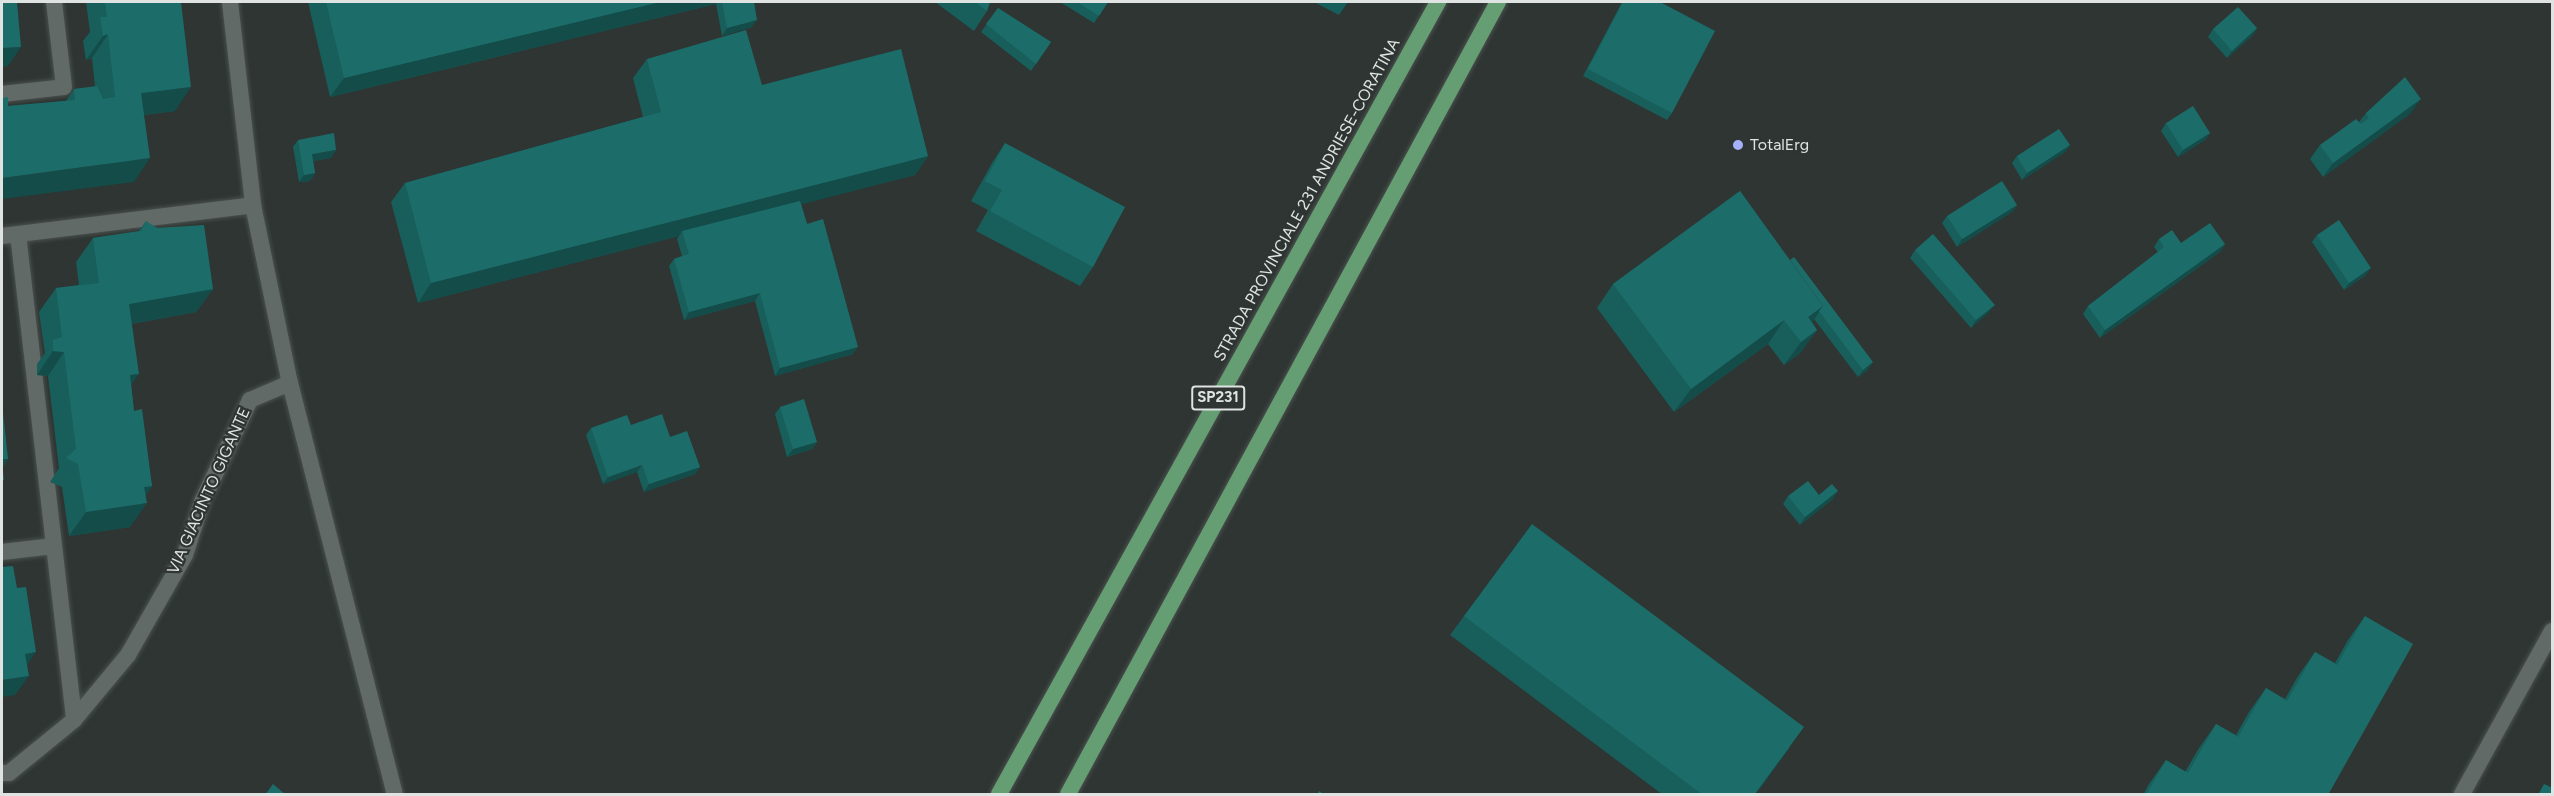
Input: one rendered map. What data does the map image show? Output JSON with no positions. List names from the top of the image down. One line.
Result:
{"streets":{"highway":["STRADA PROVINCIALE 231 ANDRIESE-CORATINA","SP231"],"street":["VIA GIACINTO GIGANTE"]},"places":["TotalErg"]}
